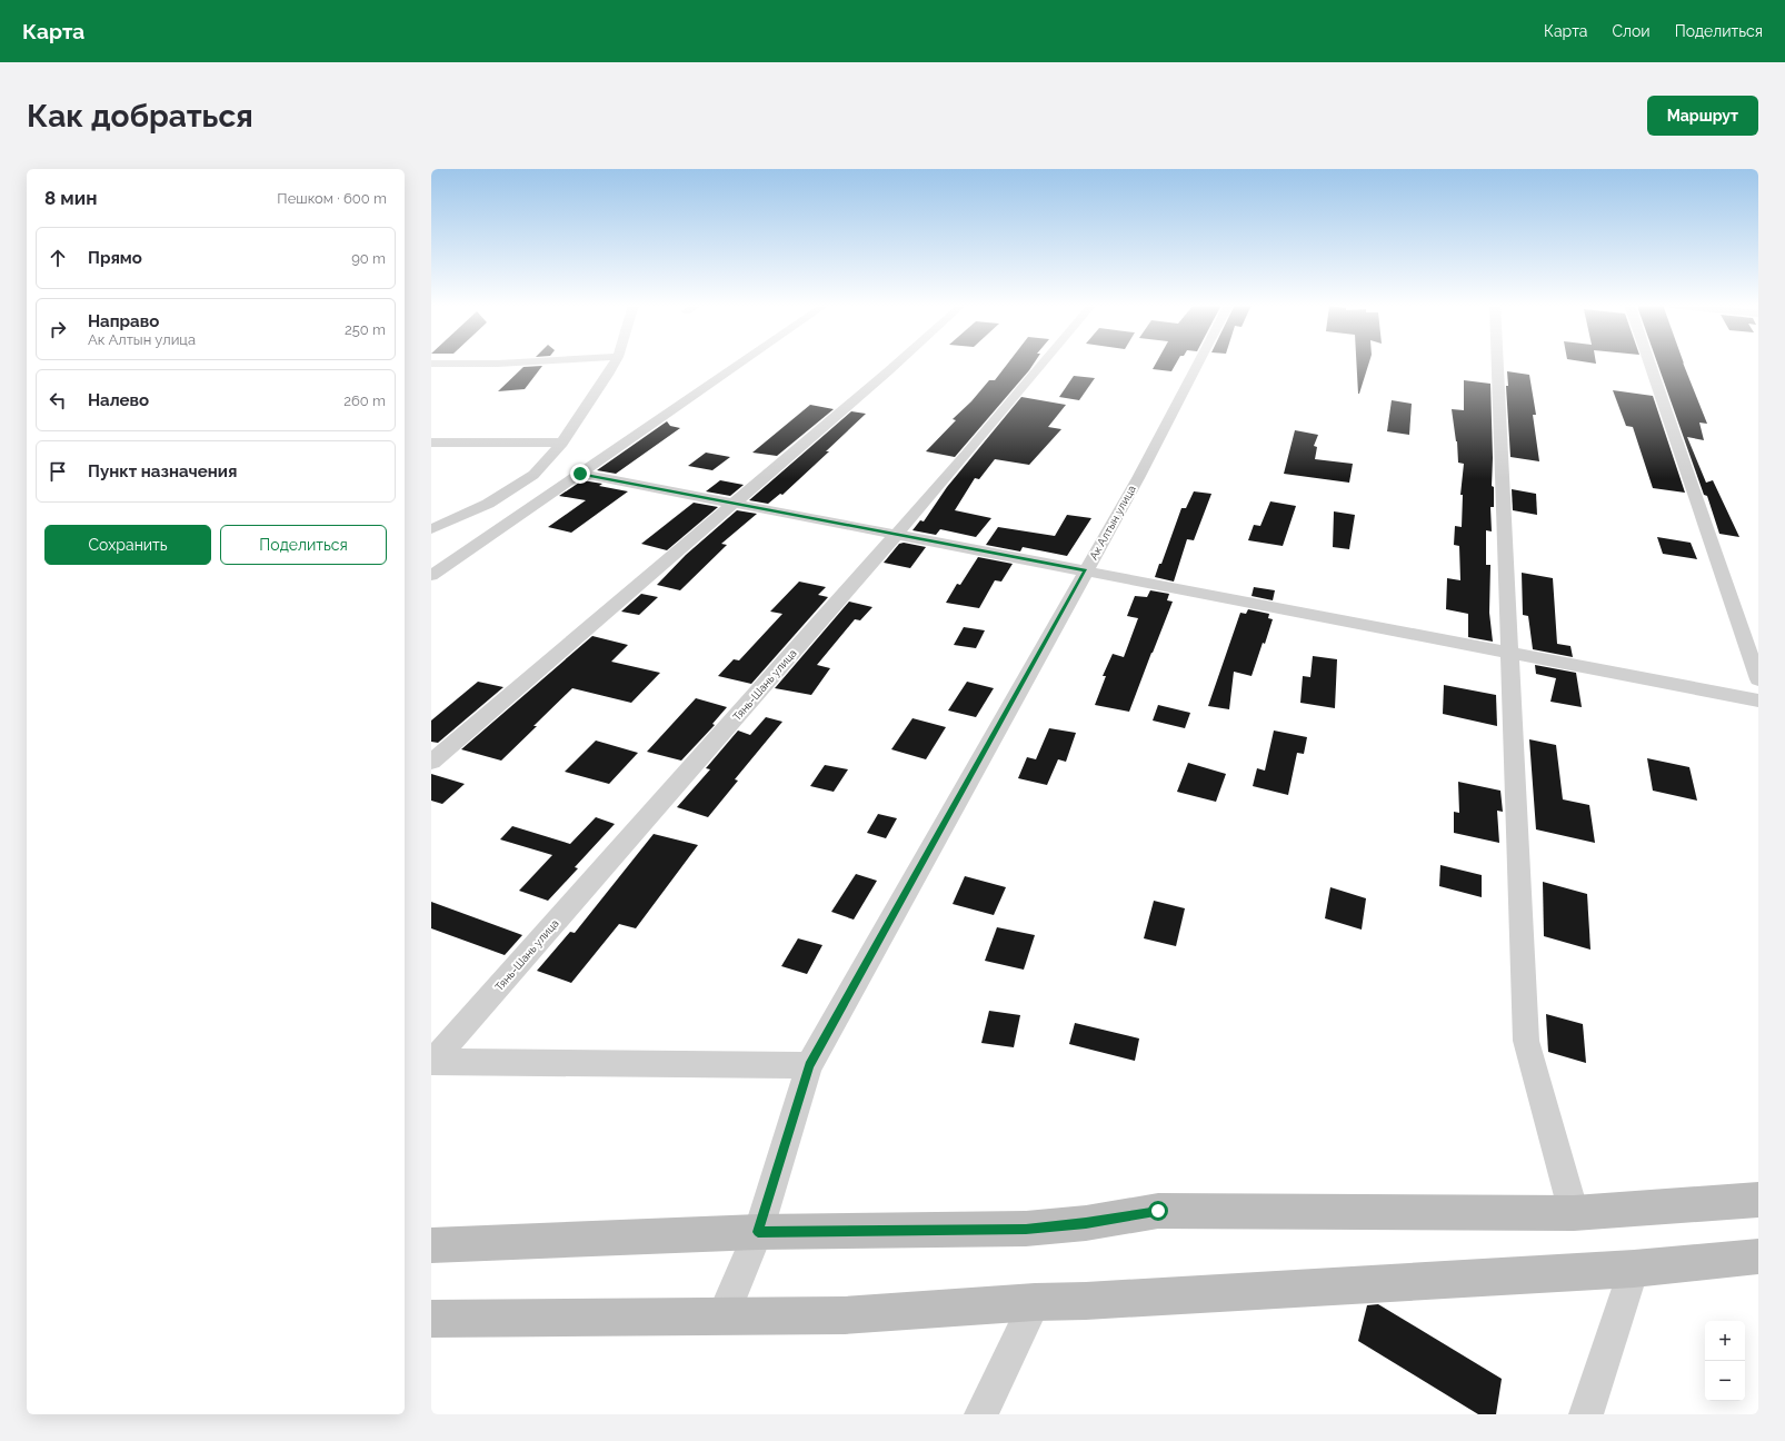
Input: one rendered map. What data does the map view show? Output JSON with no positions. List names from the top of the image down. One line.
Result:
{"streets":{"street":["Ак Алтын улица","Тянь-Шань улица"]},"page":{"header":"Карта","nav":["Карта","Слои","Поделиться"],"buttons":["Маршрут",["Сохранить","Поделиться"]],"title":"Как добраться","heading":["8 мин","Пешком · 600 m"],"list":[["Прямо","90 m"],["Направо","Ак Алтын улица","250 m"],["Налево","260 m"],"Пункт назначения"],"map_buttons":["+","−"]}}
